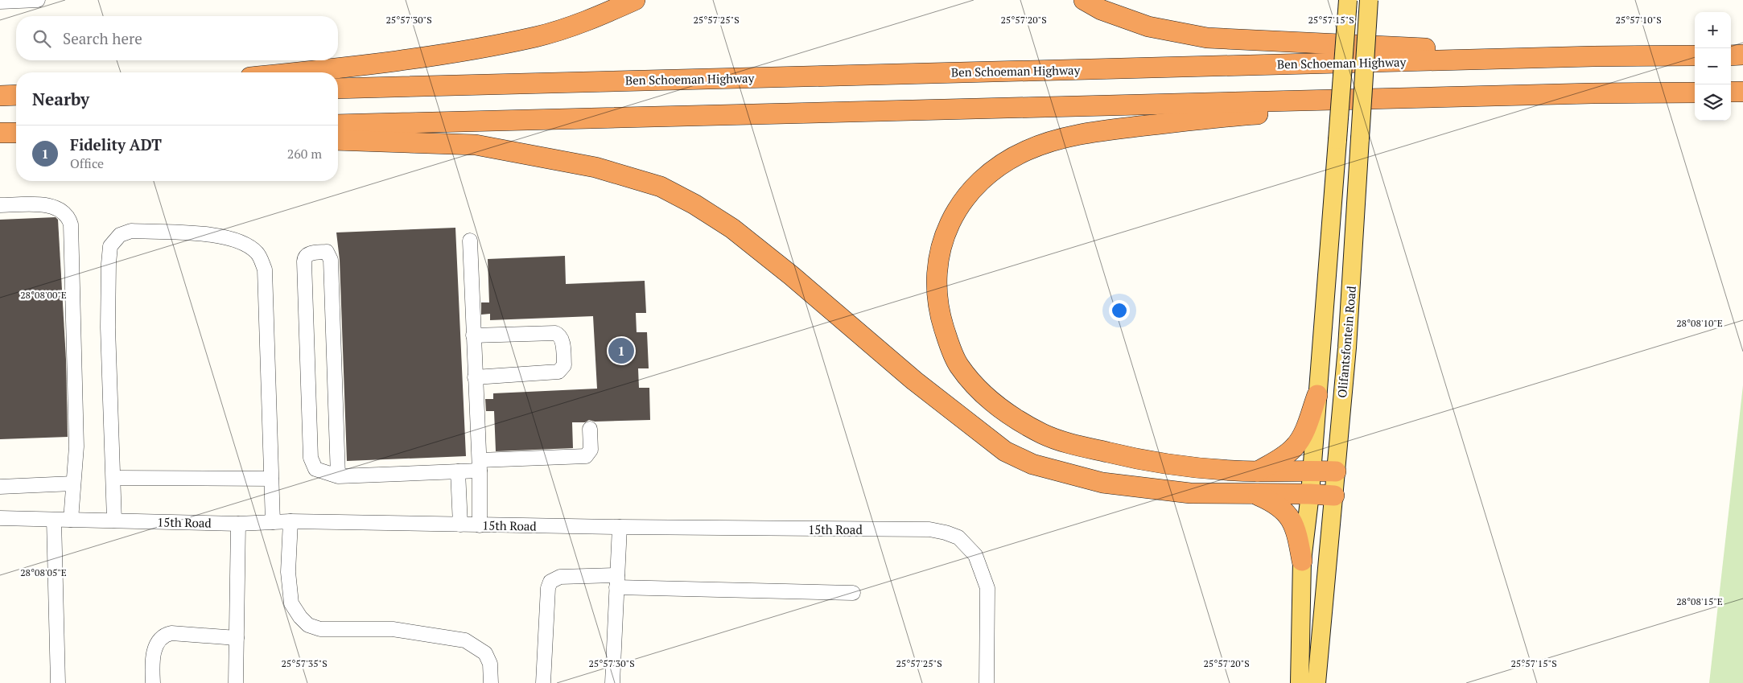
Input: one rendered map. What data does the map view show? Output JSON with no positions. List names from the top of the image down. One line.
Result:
{"streets":{"highway":["Ben Schoeman Highway"],"main road":["Olifantsfontein Road"],"street":["15th Road"]},"page":{"map_buttons":["+","−"],"search":"Search here","heading":"Nearby","list":[{"mark":"1","name":"Fidelity ADT","note":"Office","value":"260 m"}],"pins":"1"},"coordinates":["25°57'30\"S","25°57'25\"S","25°57'20\"S","25°57'15\"S","25°57'10\"S","28°08'00\"E","28°08'10\"E","28°08'05\"E","28°08'15\"E","25°57'35\"S"]}
